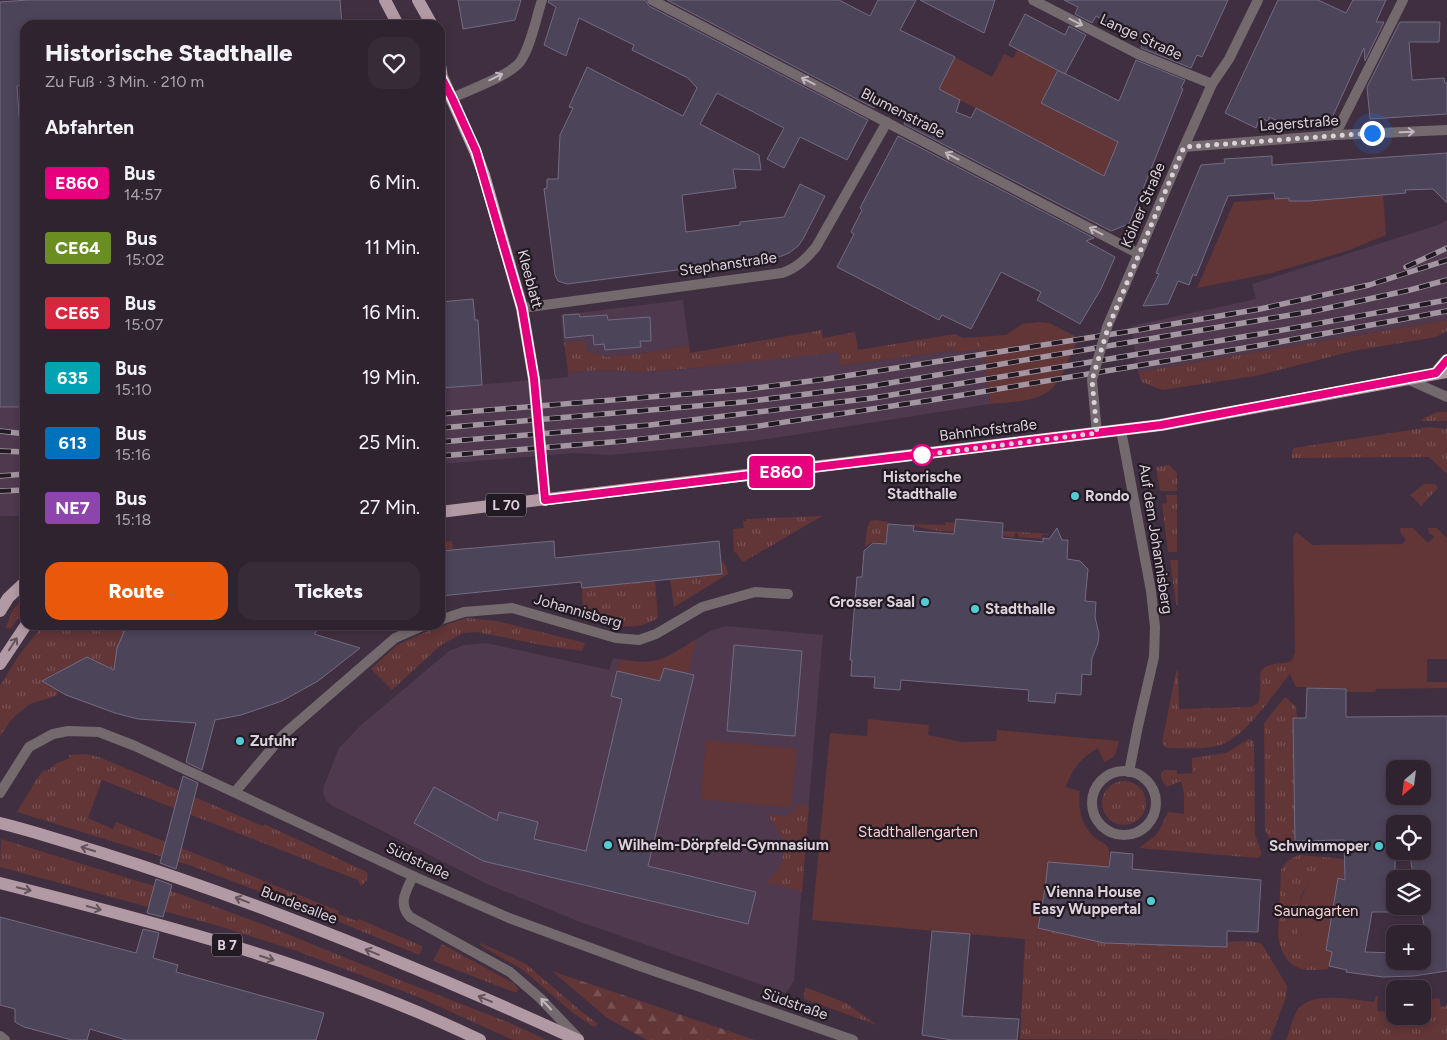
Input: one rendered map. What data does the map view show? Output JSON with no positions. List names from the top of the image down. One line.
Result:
{"streets":{"main road":["Kleeblatt","Bahnhofstraße","L 70","Bundesallee","B 7"],"street":["Lange Straße","Blumenstraße","Lagerstraße","Kölner Straße","Stephanstraße","Auf dem Johannisberg","Johannisberg","Südstraße"]},"crossings":[["Lange Straße","Kölner Straße"],["Blumenstraße","Kölner Straße"],["Blumenstraße","Stephanstraße"],["Lagerstraße","Kölner Straße"],["Kölner Straße","Bahnhofstraße"],["Stephanstraße","Kleeblatt"],["Kleeblatt","Bahnhofstraße"],["Bahnhofstraße","L 70"],["Bahnhofstraße","Auf dem Johannisberg"]],"one_way":["Lange Straße","Blumenstraße","Lagerstraße"],"parks":["Stadthallengarten","Saunagarten"],"places":["Historische Stadthalle","Rondo","Grosser Saal","Stadthalle","Zufuhr","Wilhelm-Dörpfeld-Gymnasium","Schwimmoper","Vienna House Easy Wuppertal"],"lines":["bus line E860"],"north":"bottom left","page":{"on_map":"E860","heading":[["Historische Stadthalle","Zu Fuß · 3 Min. · 210 m"],"Abfahrten"],"list":[{"mark":"E860","name":"Bus","note":"14:57","value":"6 Min."},{"mark":"CE64","name":"Bus","note":"15:02","value":"11 Min."},{"mark":"CE65","name":"Bus","note":"15:07","value":"16 Min."},{"mark":"635","name":"Bus","note":"15:10","value":"19 Min."},{"mark":"613","name":"Bus","note":"15:16","value":"25 Min."},{"mark":"NE7","name":"Bus","note":"15:18","value":"27 Min."}],"buttons":["Route","Tickets"],"map_buttons":["+","−"]}}
